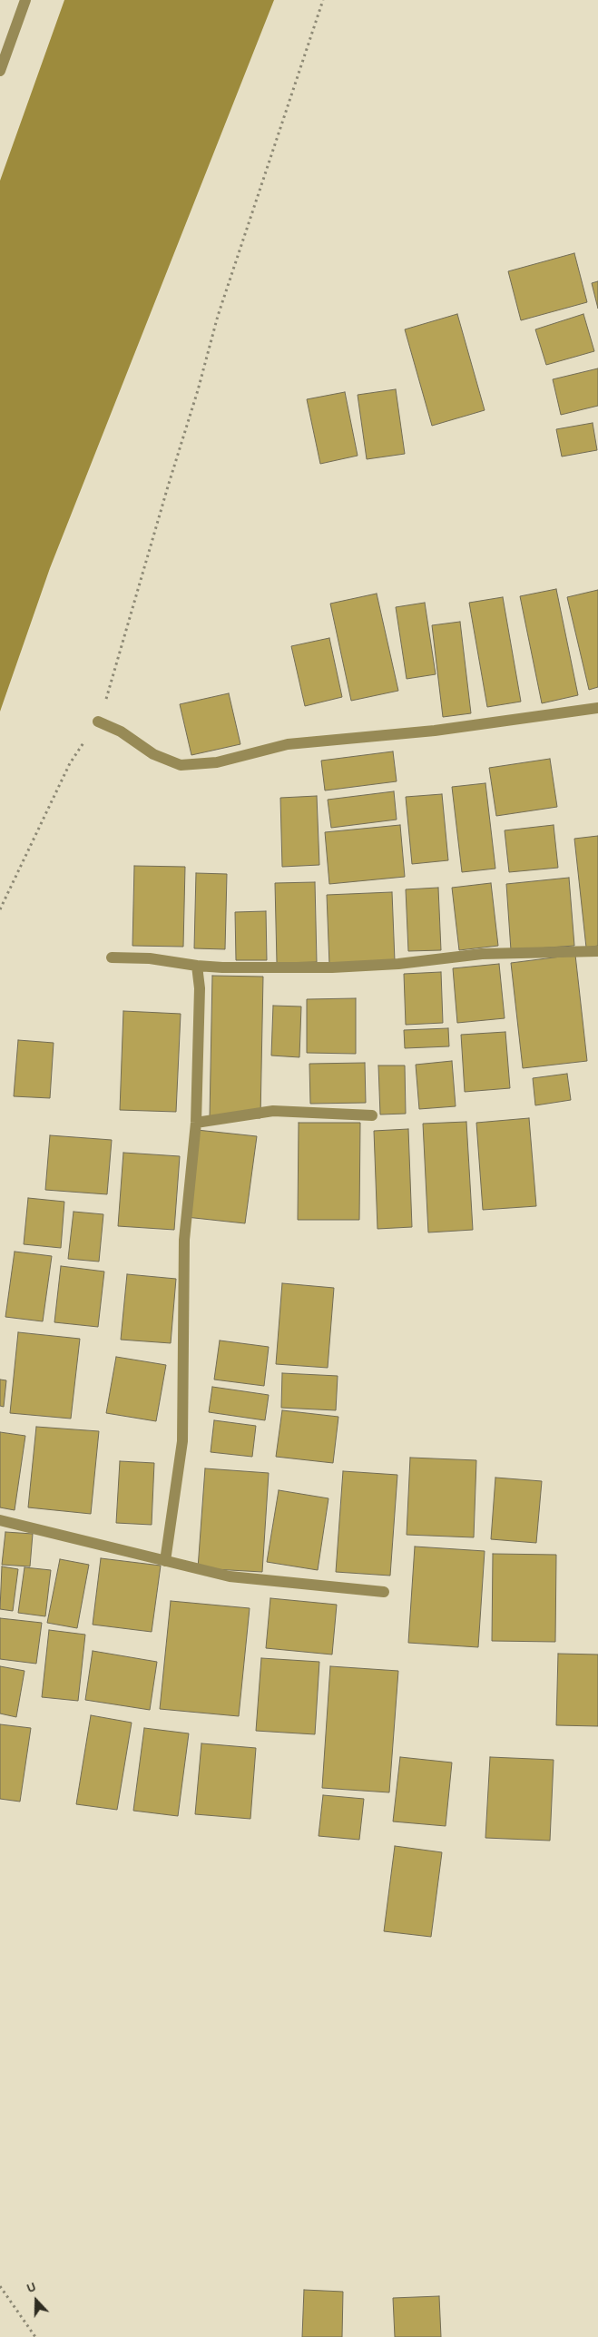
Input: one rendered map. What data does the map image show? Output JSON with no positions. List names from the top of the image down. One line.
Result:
{"north":"top"}
